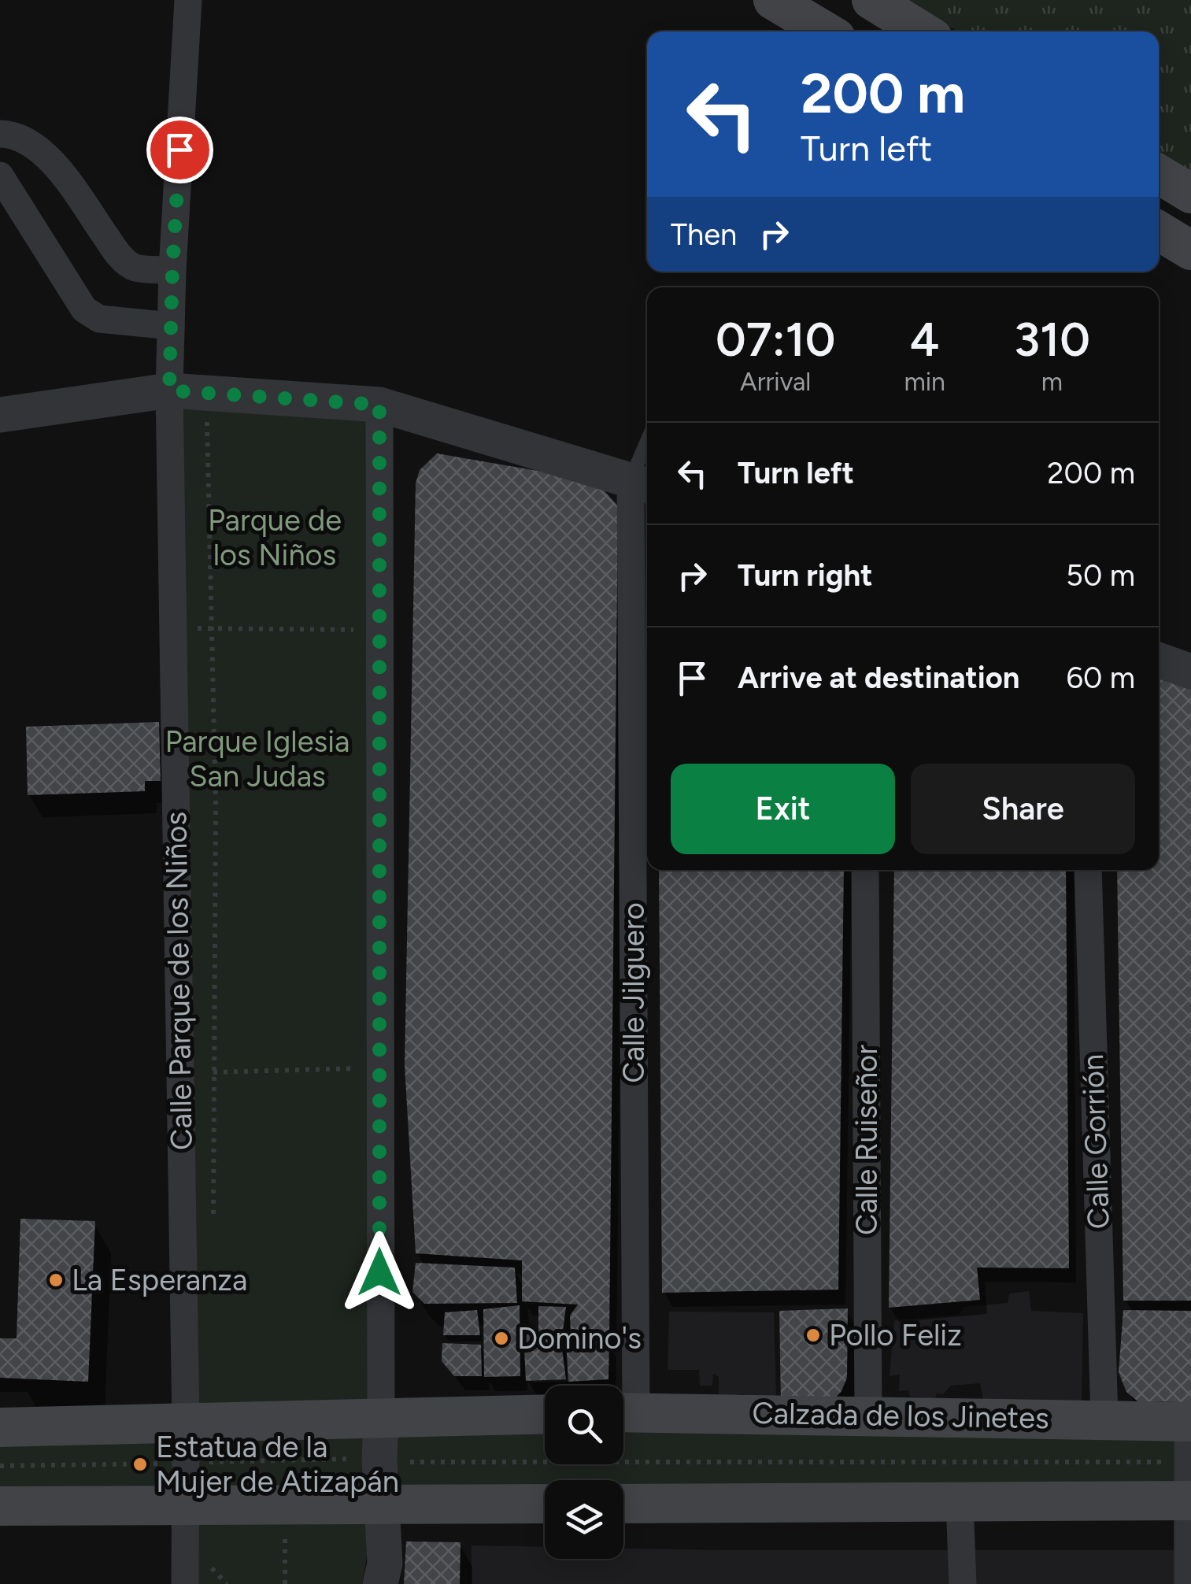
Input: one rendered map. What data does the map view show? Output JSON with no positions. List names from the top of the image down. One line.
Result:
{"streets":{"main road":["Calzada de los Jinetes"],"street":["Calle Parque de los Niños","Calle Jilguero","Calle Ruiseñor","Calle Gorrión"]},"crossings":[["Calle Jilguero","Calzada de los Jinetes"],["Calle Ruiseñor","Calzada de los Jinetes"],["Calle Gorrión","Calzada de los Jinetes"]],"parks":["Parque de los Niños","Parque Iglesia San Judas"],"places":["La Esperanza","Pollo Feliz","Domino's","Estatua de la Mujer de Atizapán"],"page":{"turn":["200 m","Turn left"],"then":"Then","eta":["07:10","Arrival","4","min","310","m"],"list":[{"name":"Turn left","value":"200 m"},{"name":"Turn right","value":"50 m"},{"name":"Arrive at destination","value":"60 m"}],"buttons":["Exit","Share"]}}
